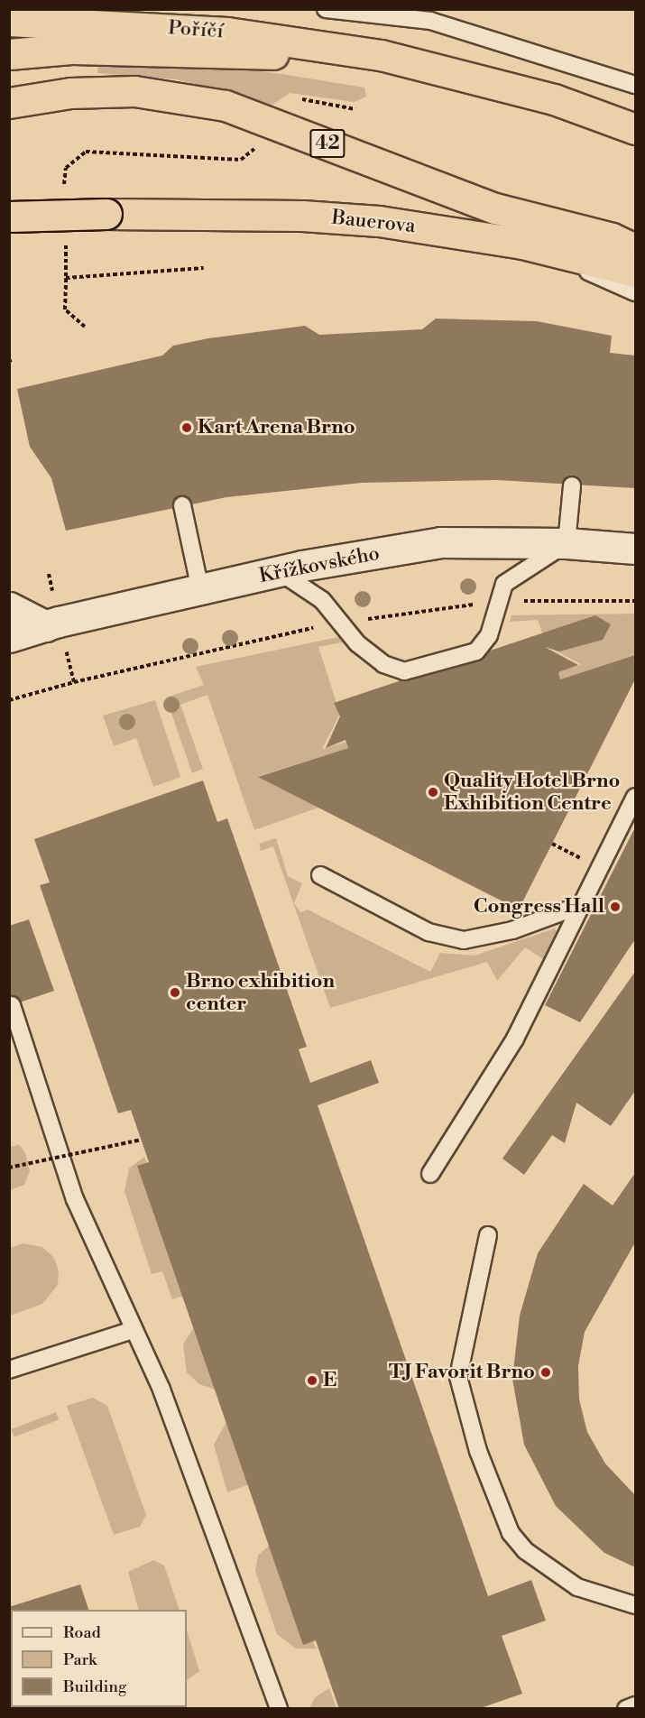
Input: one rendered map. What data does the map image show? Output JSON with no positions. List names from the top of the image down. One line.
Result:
{"streets":{"highway":["Poříčí","42","Bauerova"],"street":["Křížkovského"]},"places":["Kart Arena Brno","Quality Hotel Brno Exhibition Centre","Congress Hall","Brno exhibition center","TJ Favorit Brno","E"],"legend":["Road","Park","Building"]}
